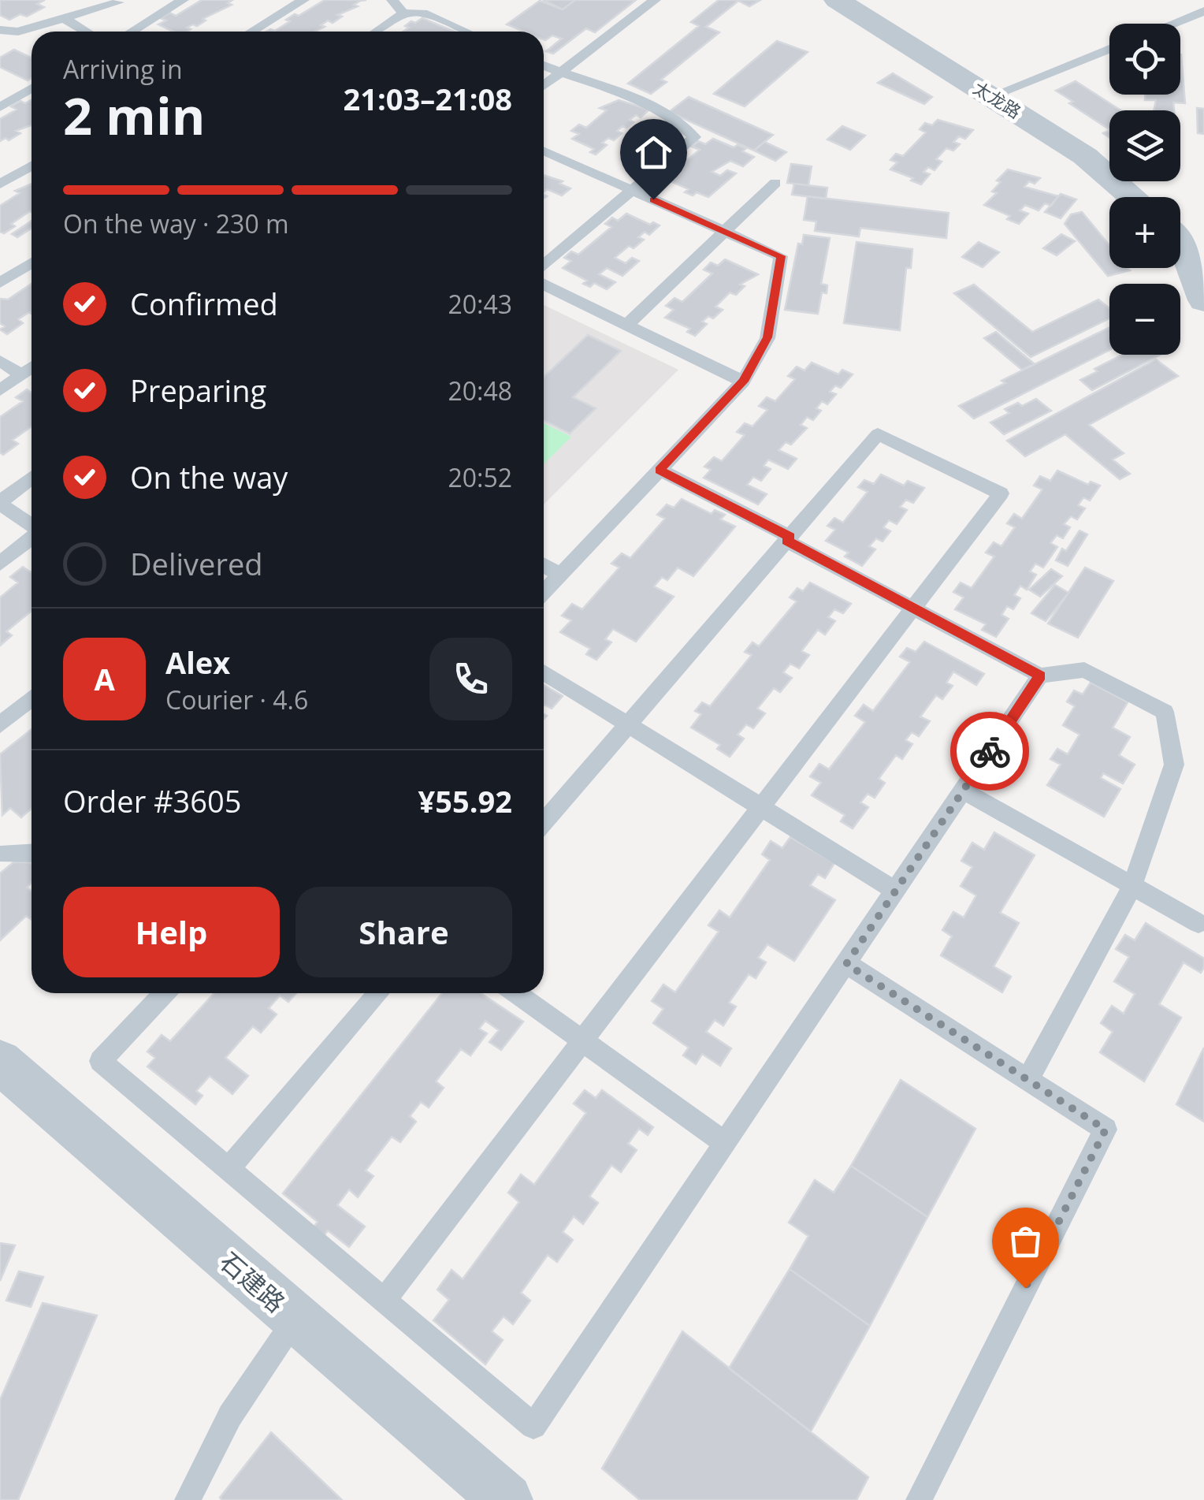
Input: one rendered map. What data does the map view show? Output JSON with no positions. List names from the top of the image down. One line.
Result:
{"streets":{"street":["太龙路","石建路"]},"page":{"map_buttons":["+","−"],"heading":["2 min","Arriving in","21:03–21:08"],"panel":["Alex","Courier · 4.6","Order #3605","¥55.92"],"bar":"On the way · 230 m","list":[["Confirmed","20:43"],["Preparing","20:48"],["On the way","20:52"],"Delivered"],"round":"A","buttons":["Help","Share"]}}
